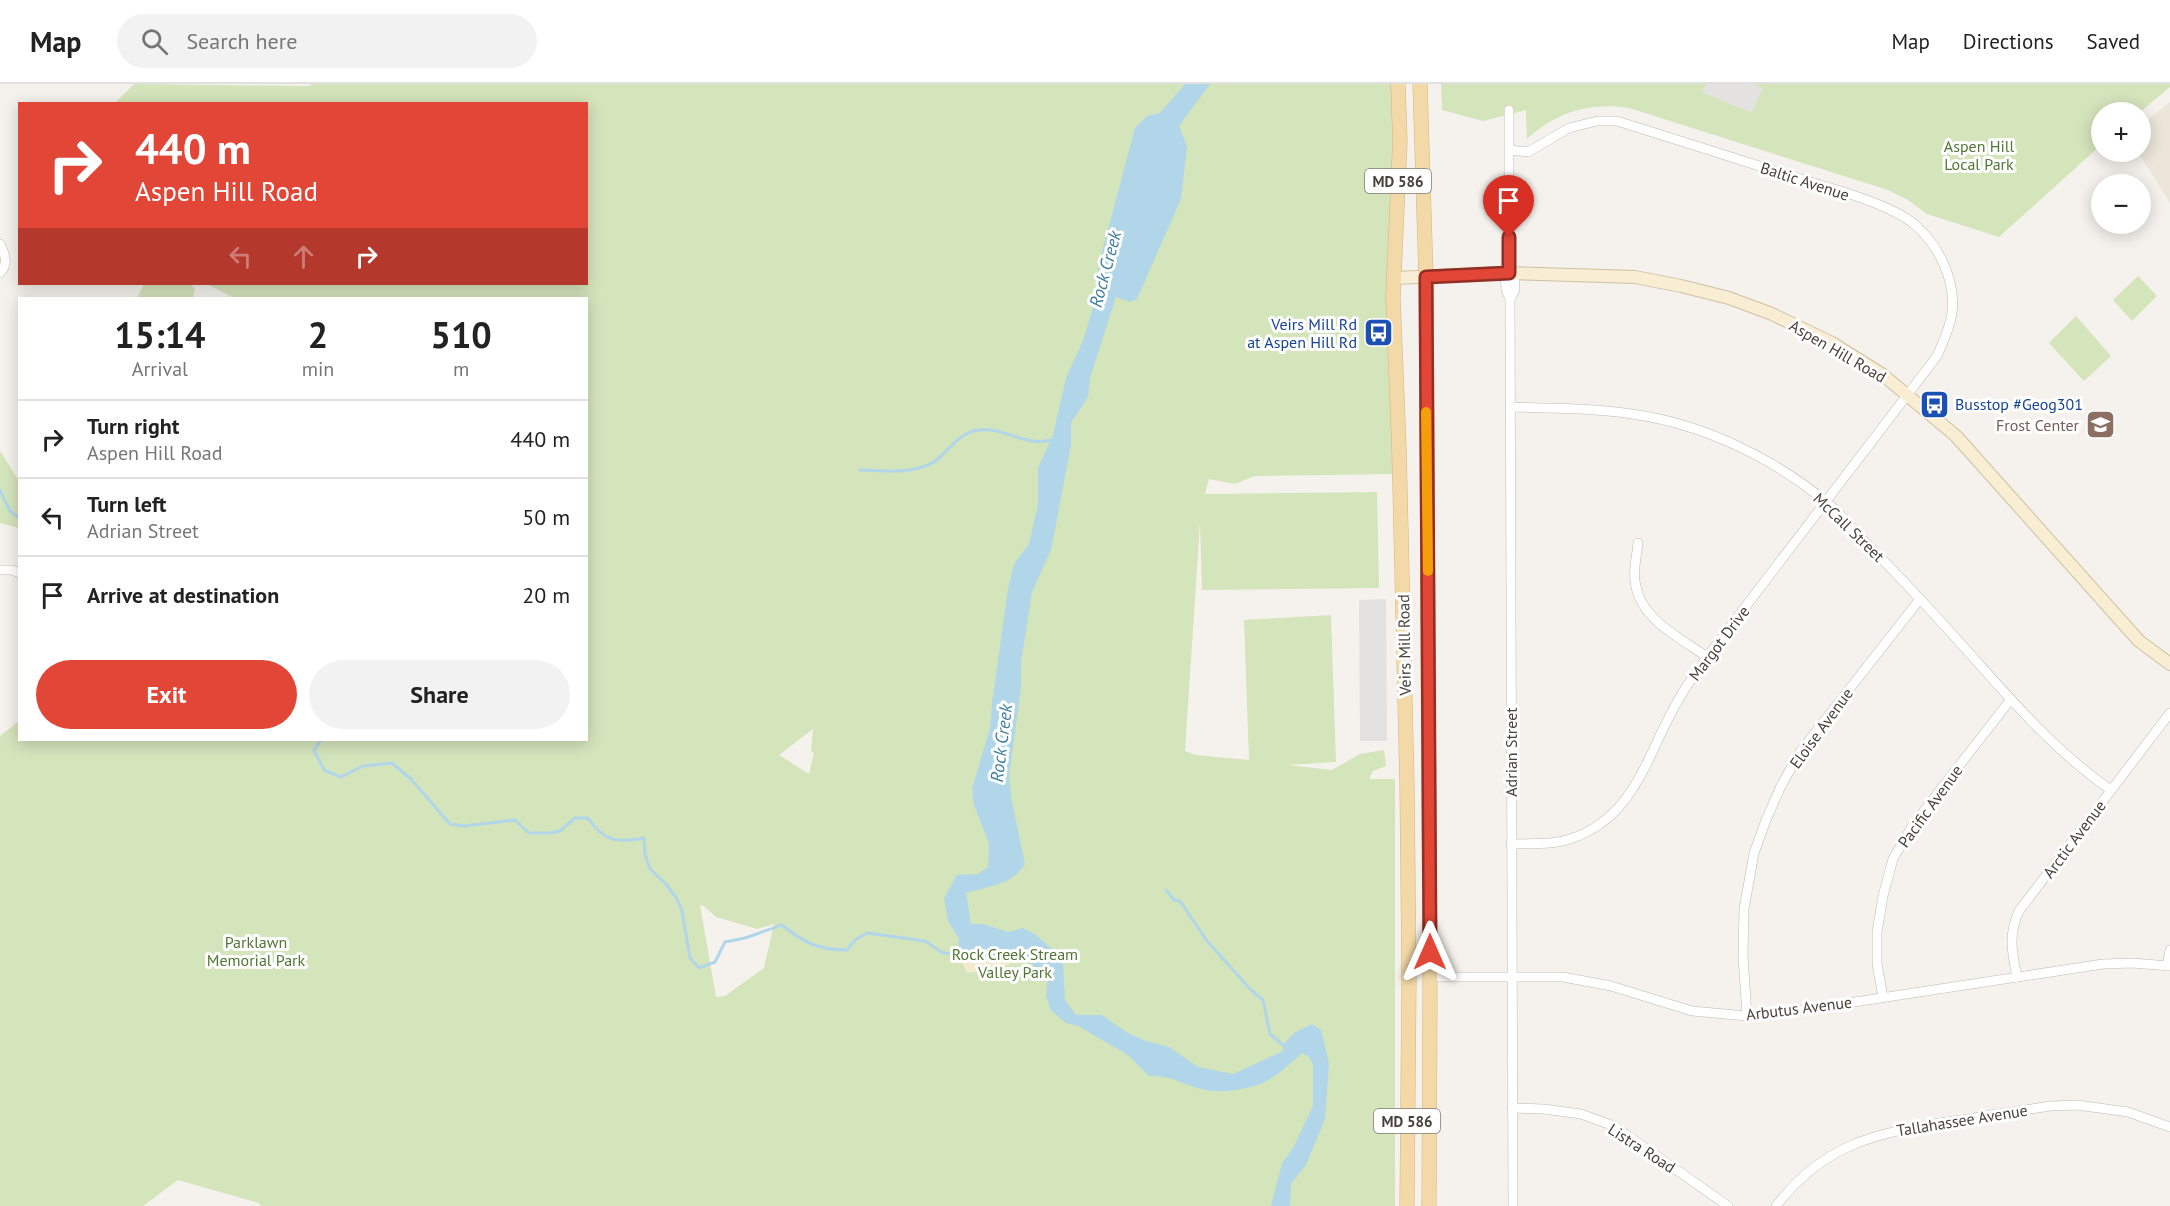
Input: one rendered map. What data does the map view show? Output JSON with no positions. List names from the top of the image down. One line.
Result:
{"streets":{"main road":["MD 586","Veirs Mill Road"],"street":["Baltic Avenue","Aspen Hill Road","McCall Street","Margot Drive","Eloise Avenue","Adrian Street","Pacific Avenue","Arctic Avenue","Arbutus Avenue","Tallahassee Avenue","Listra Road"]},"crossings":[["Baltic Avenue","Aspen Hill Road"],["Baltic Avenue","Margot Drive"],["Baltic Avenue","Adrian Street"],["Aspen Hill Road","Margot Drive"],["Aspen Hill Road","Veirs Mill Road"],["Aspen Hill Road","Adrian Street"],["McCall Street","Margot Drive"],["McCall Street","Eloise Avenue"],["McCall Street","Adrian Street"],["McCall Street","Pacific Avenue"],["McCall Street","Arctic Avenue"],["Margot Drive","Adrian Street"],["Veirs Mill Road","Arbutus Avenue"],["Eloise Avenue","Arbutus Avenue"],["Adrian Street","Arbutus Avenue"],["Adrian Street","Listra Road"],["Pacific Avenue","Arbutus Avenue"],["Arctic Avenue","Arbutus Avenue"]],"water":["Rock Creek"],"parks":["Aspen Hill Local Park","Parklawn Memorial Park","Rock Creek Stream Valley Park"],"places":{"bus stop":["Veirs Mill Rd at Aspen Hill Rd","Busstop #Geog301"],"school or university":["Frost Center"]},"page":{"header":"Map","search":"Search here","nav":["Map","Directions","Saved"],"map_buttons":["+","−"],"turn":["440 m","Aspen Hill Road"],"eta":["15:14","Arrival","2","min","510","m"],"list":[{"name":"Turn right","note":"Aspen Hill Road","value":"440 m"},{"name":"Turn left","note":"Adrian Street","value":"50 m"},{"name":"Arrive at destination","value":"20 m"}],"buttons":["Exit","Share"]}}
